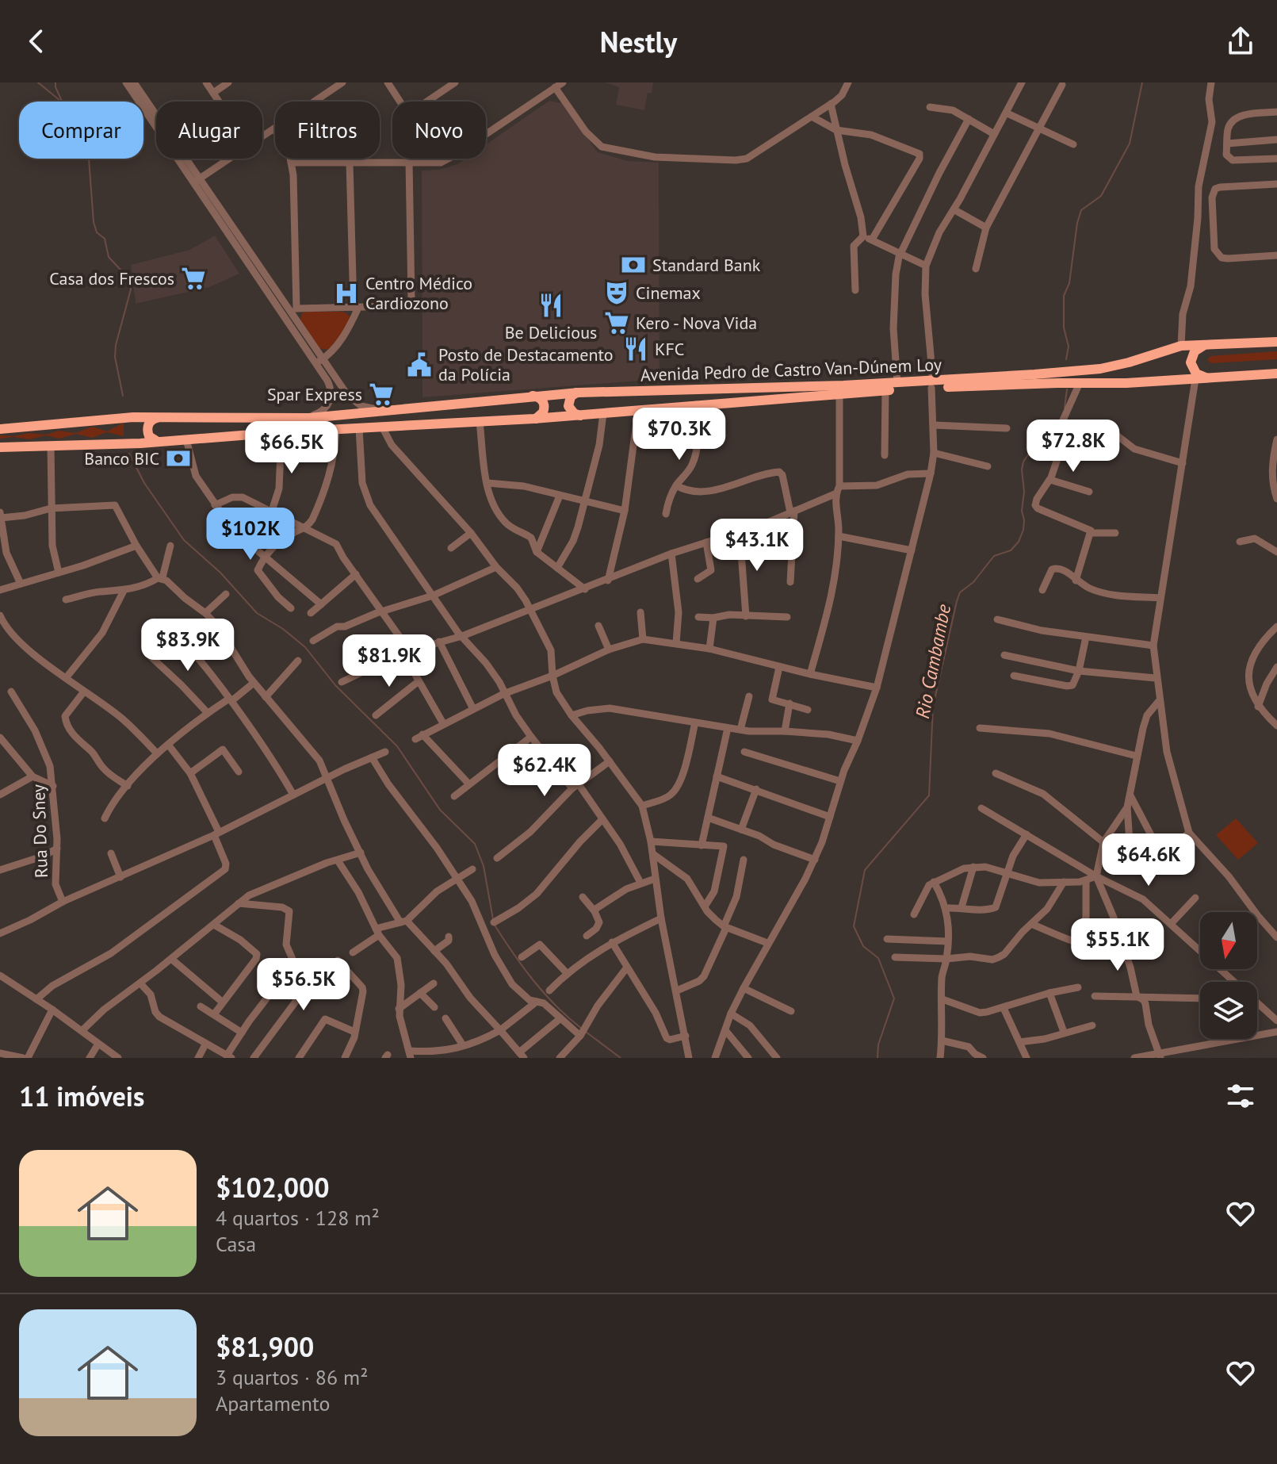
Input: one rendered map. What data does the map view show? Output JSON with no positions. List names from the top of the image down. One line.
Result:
{"streets":{"highway":["Avenida Pedro de Castro Van-Dúnem Loy"],"street":["Rua Do Sney"]},"water":["Rio Cambambe"],"places":{"bank":["Standard Bank","Banco BIC"],"supermarket":["Casa dos Frescos","Kero - Nova Vida","Spar Express"],"theatre":["Cinemax"],"hospital":["Centro Médico Cardiozono"],"restaurant":["Be Delicious","KFC"],"public building":["Posto de Destacamento da Polícia"]},"north":"bottom","page":{"header":"Nestly","chip":["Comprar","Alugar","Filtros","Novo"],"price":["$70.3K","$72.8K","$66.5K","$102K","$43.1K","$83.9K","$81.9K","$62.4K","$64.6K","$55.1K","$56.5K"],"heading":"11 imóveis","list":[{"name":"$102,000","note":"4 quartos · 128 m² · Casa"},{"name":"$81,900","note":"3 quartos · 86 m² · Apartamento"}]}}
